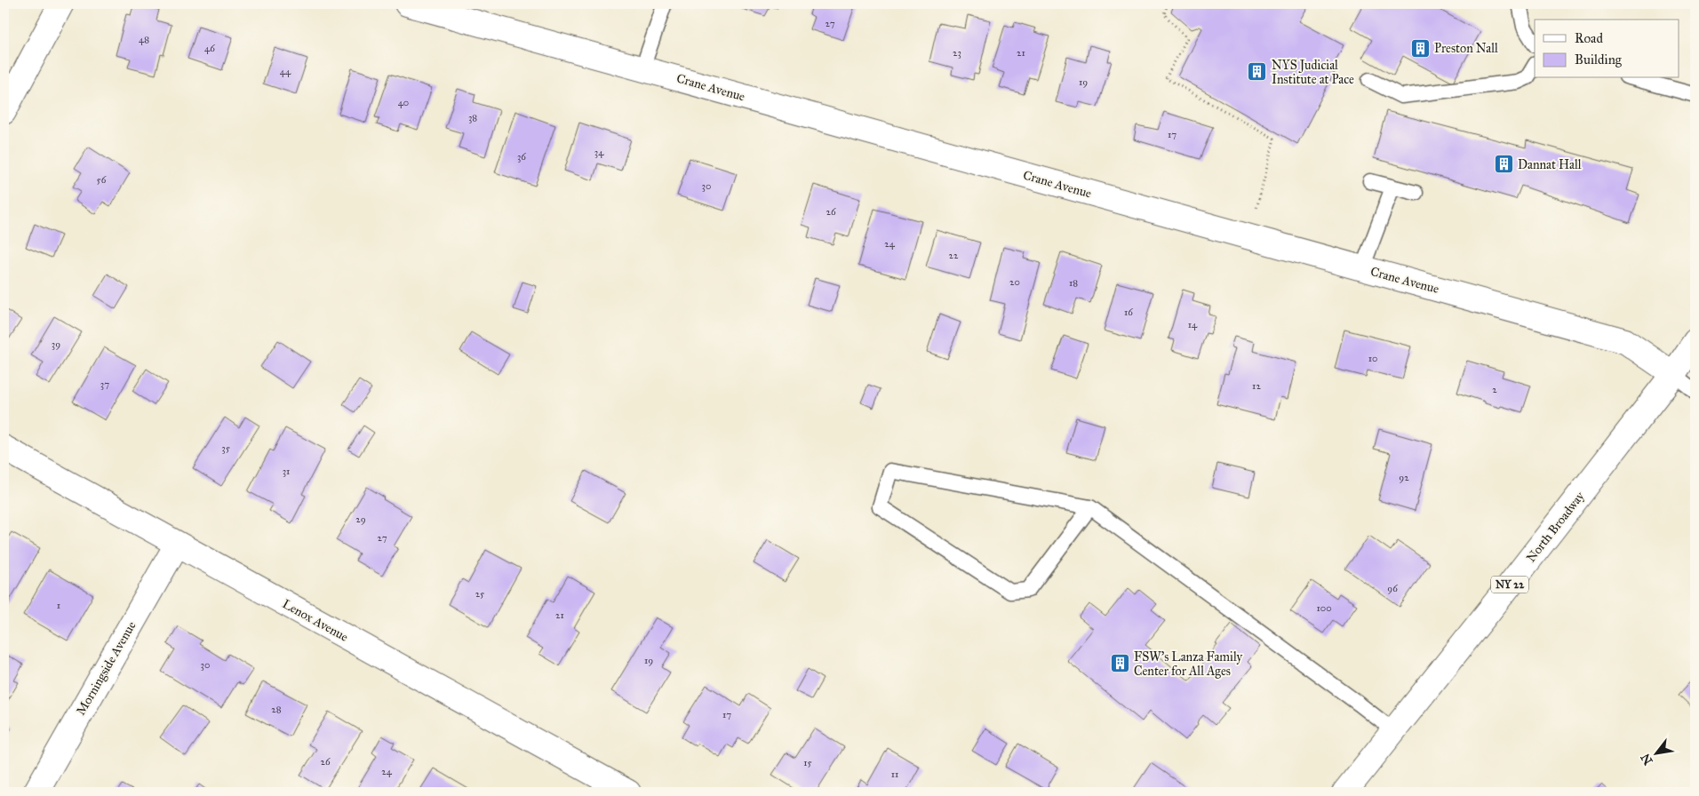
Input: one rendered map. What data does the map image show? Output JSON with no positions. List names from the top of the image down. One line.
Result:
{"streets":{"street":["Crane Avenue","North Broadway","NY 22","Lenox Avenue","Morningside Avenue"]},"crossings":[["Crane Avenue","North Broadway"],["Lenox Avenue","Morningside Avenue"]],"places":{"building":["Preston Nall","NYS Judicial Institute at Pace","Dannat Hall","FSW’s Lanza Family Center for All Ages"]},"house_numbers":["27","48","46","23","21","44","19","40","38","17","34","36","56","30","26","24","22","20","18","16","14","39","10","37","12","2","35","31","92","29","27","96","25","1","100","21","19","30","28","17","26","15","24","11"],"legend":["Road","Building"],"north":"bottom left"}
